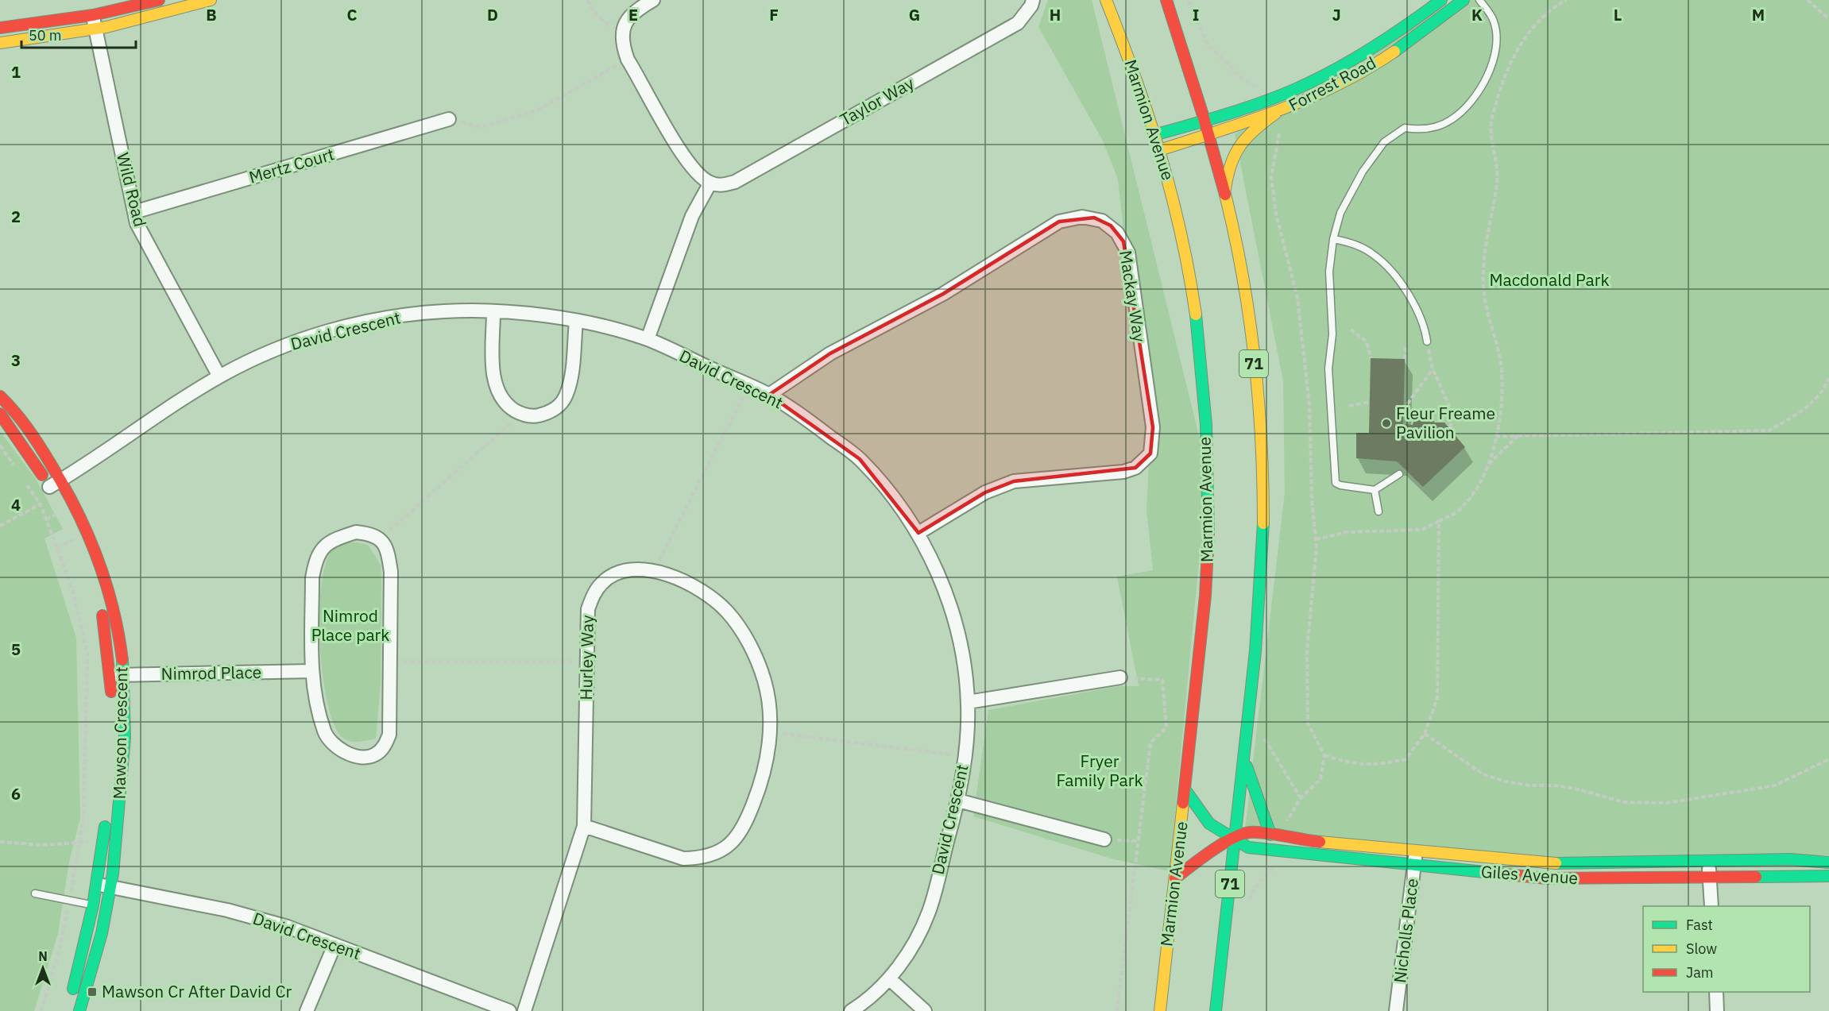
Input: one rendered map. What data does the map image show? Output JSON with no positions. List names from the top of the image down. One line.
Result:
{"streets":{"main road":["Forrest Road","Marmion Avenue","71","Mawson Crescent","Giles Avenue"],"street":["Taylor Way","Mertz Court","Wild Road","Mackay Way","David Crescent","Hurley Way","Nimrod Place","Nicholls Place"]},"crossings":[["Forrest Road","Marmion Avenue"],["Forrest Road","71"],["Marmion Avenue","Giles Avenue"],["Mertz Court","Wild Road"],["Wild Road","David Crescent"],["Mackay Way","David Crescent"],["David Crescent","Mawson Crescent"],["71","Giles Avenue"],["Nimrod Place","Mawson Crescent"],["Giles Avenue","Nicholls Place"]],"parks":["Macdonald Park","Nimrod Place park","Fryer Family Park"],"places":{"other":["Fleur Freame Pavilion"],"transit":["Mawson Cr After David Cr"]},"legend":["Fast","Slow","Jam"],"scale_bar":"50 m","north":"top","grid":{"columns":["B","C","D","E","F","G","H","I","J","K","L","M"],"rows":["1","2","3","4","5","6"]}}
